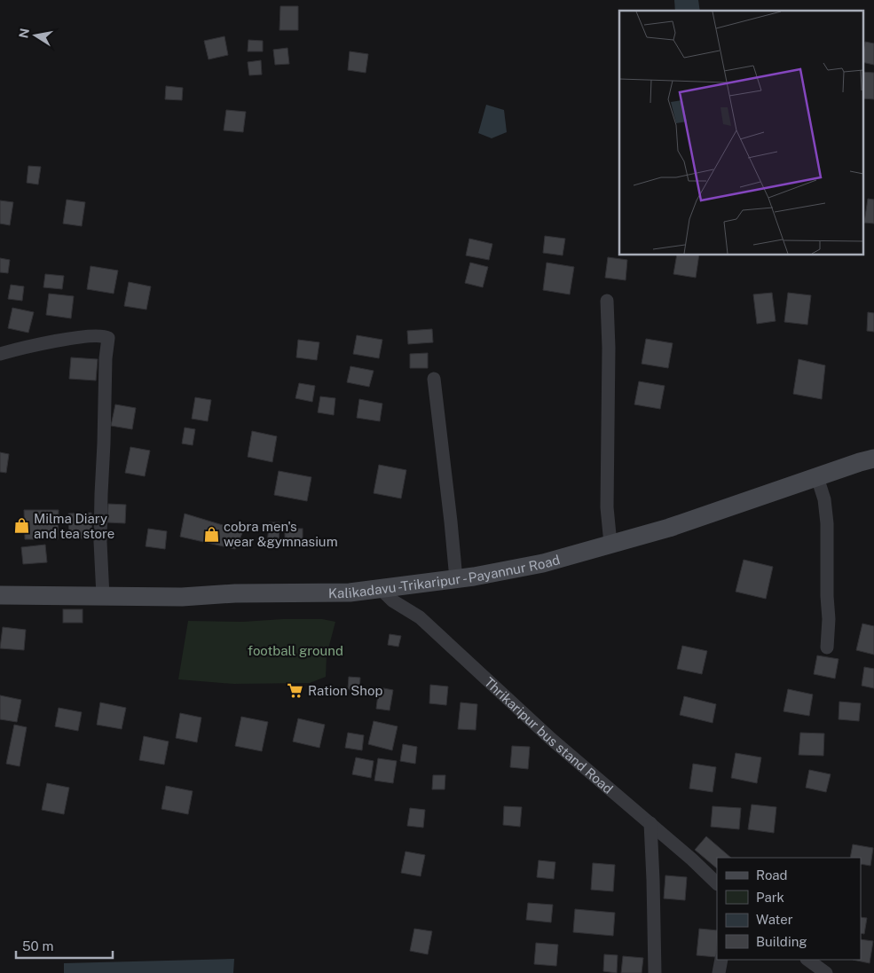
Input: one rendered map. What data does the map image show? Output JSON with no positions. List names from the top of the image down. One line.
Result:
{"streets":{"main road":["Kalikadavu -Trikaripur - Payannur Road"],"street":["Thrikaripur bus stand Road"]},"crossings":[["Kalikadavu -Trikaripur - Payannur Road","Thrikaripur bus stand Road"]],"parks":["football ground"],"places":{"shop":["Milma Diary and tea store","cobra men's wear &gymnasium"],"supermarket":["Ration Shop"]},"legend":["Road","Park","Water","Building"],"scale_bar":"50 m","north":"left"}
